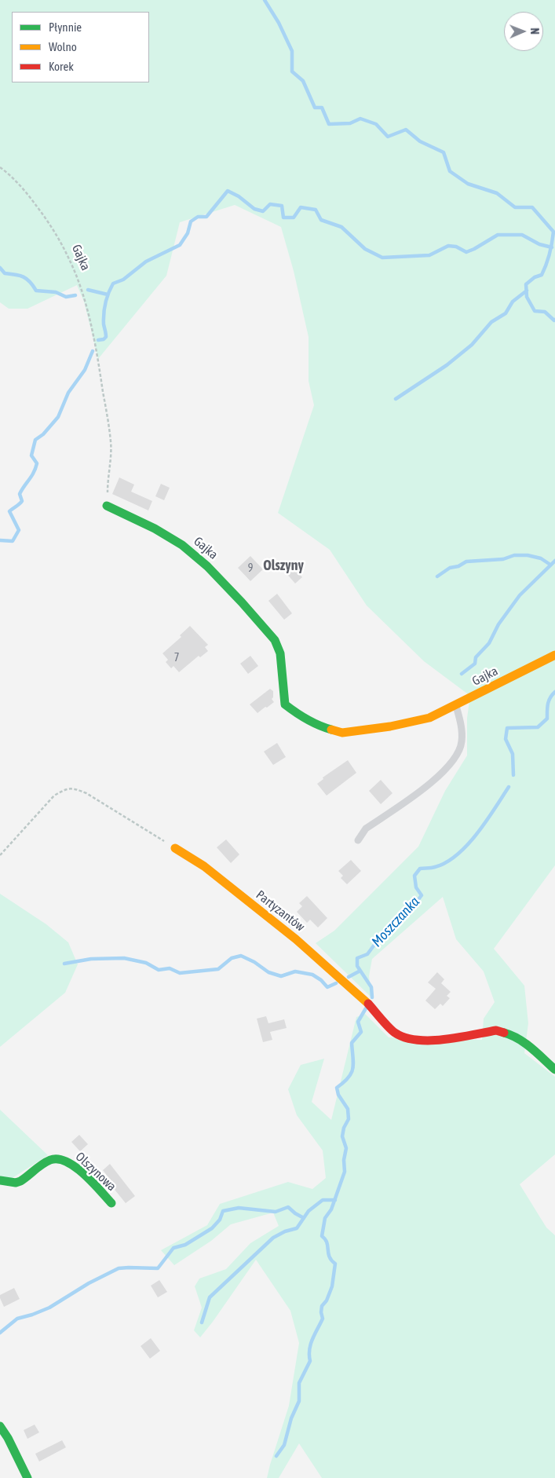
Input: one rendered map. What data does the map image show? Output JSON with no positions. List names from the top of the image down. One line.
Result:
{"streets":{"street":["Gajka","Partyzantów","Olszynowa"]},"districts":["Olszyny"],"water":["Moszczanka"],"house_numbers":["9","7"],"legend":["Płynnie","Wolno","Korek"],"north":"right"}
